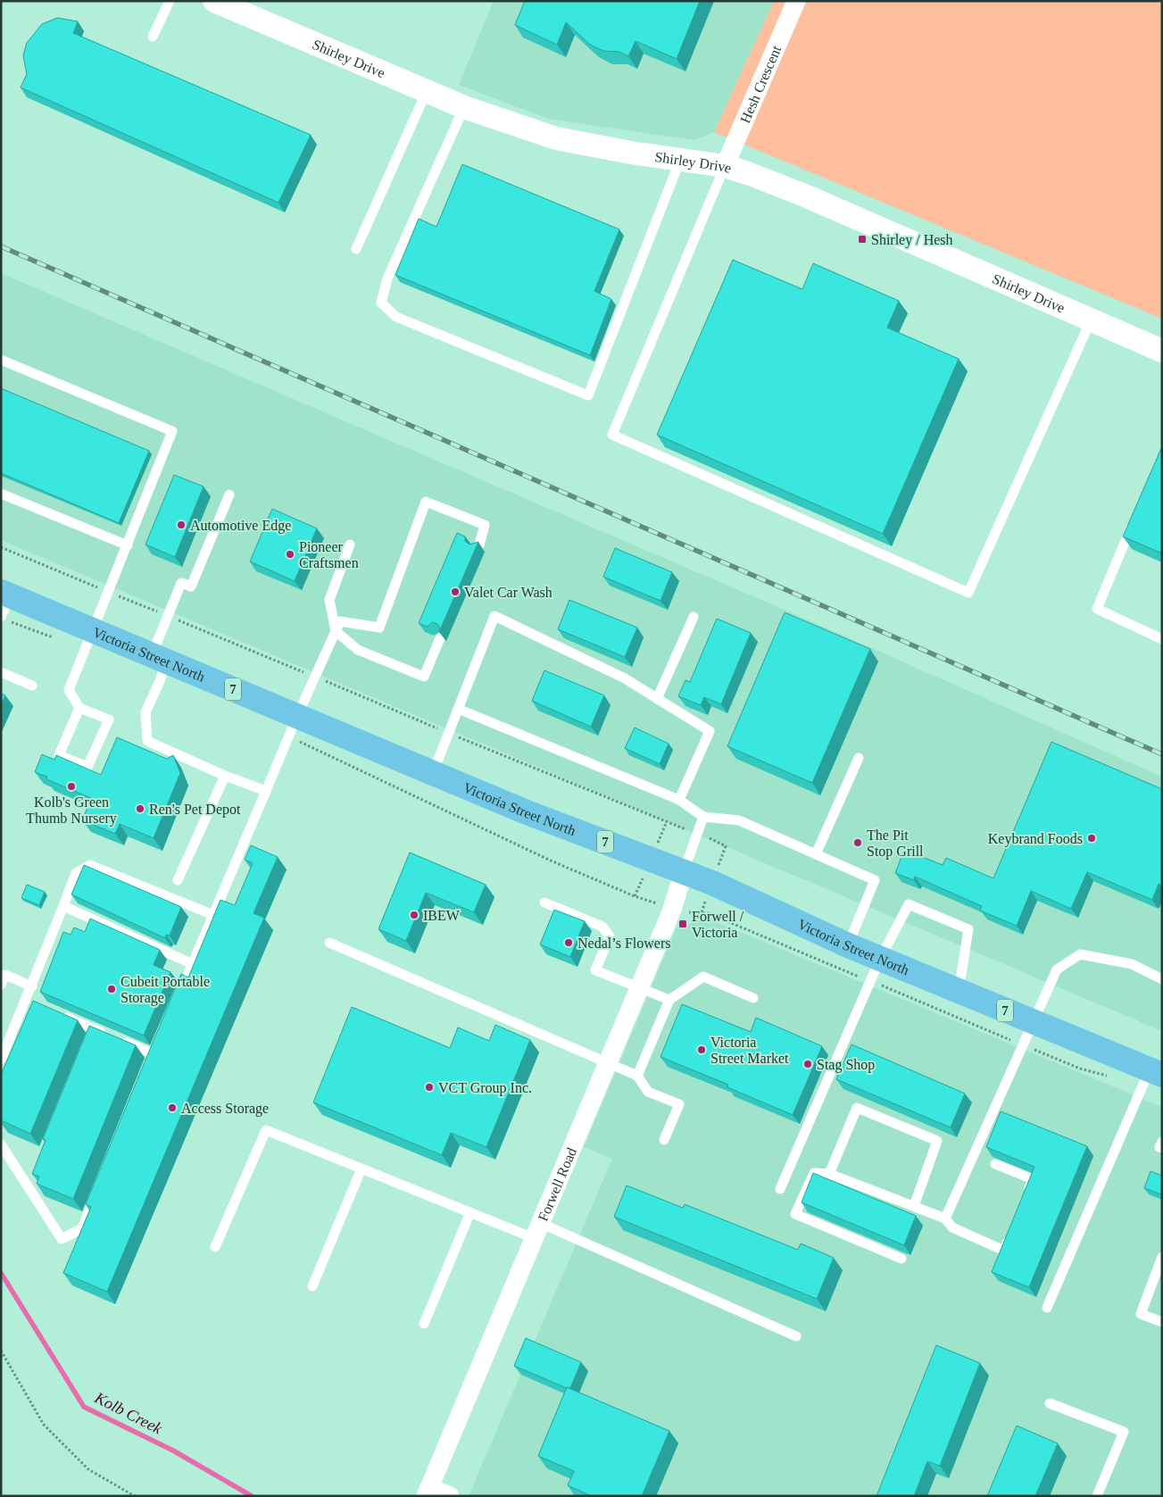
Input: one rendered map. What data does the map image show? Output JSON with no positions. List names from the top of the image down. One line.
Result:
{"streets":{"main road":["Victoria Street North","7"],"street":["Shirley Drive","Hesh Crescent","Forwell Road"]},"crossings":[["Shirley Drive","Hesh Crescent"],["Victoria Street North","Forwell Road"]],"water":["Kolb Creek"],"places":{"transit":["Shirley / Hesh","Forwell / Victoria"],"other":["Automotive Edge","Pioneer Craftsmen","Valet Car Wash","Kolb's Green Thumb Nursery","Ren's Pet Depot","Keybrand Foods","The Pit Stop Grill","IBEW","Nedal’s Flowers","Cubeit Portable Storage","Victoria Street Market","Stag Shop","VCT Group Inc.","Access Storage"]}}
